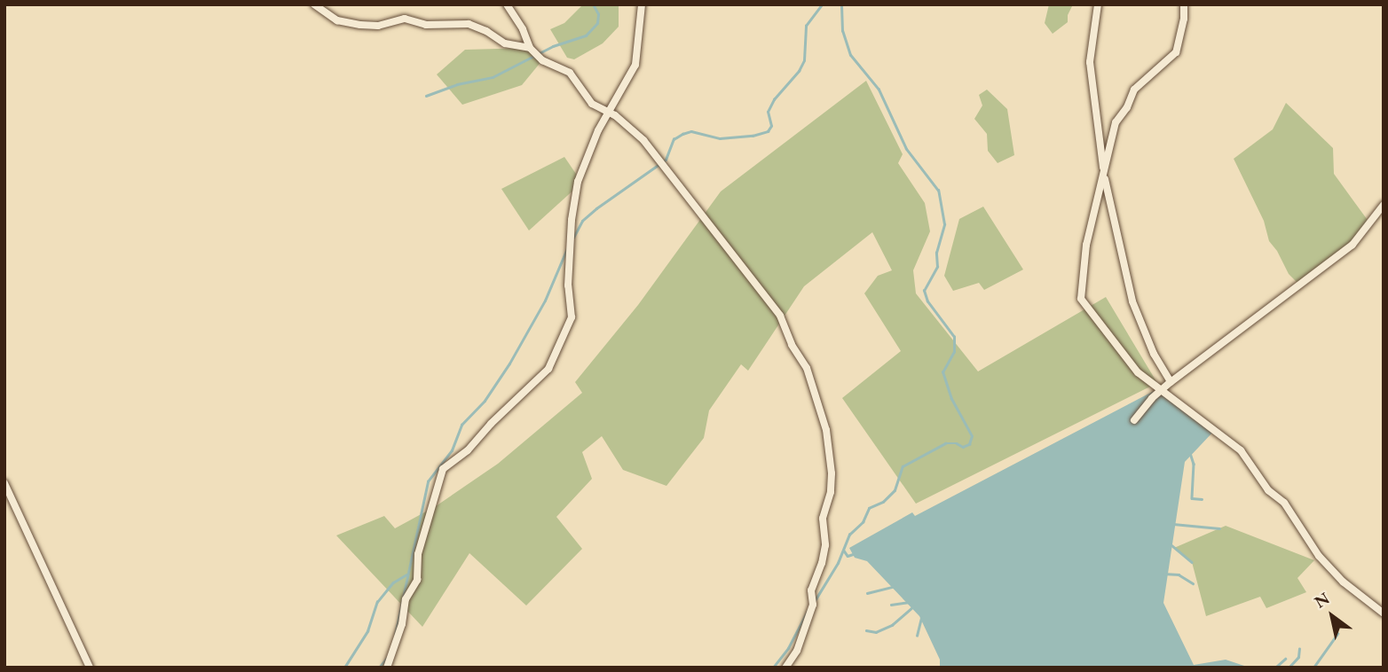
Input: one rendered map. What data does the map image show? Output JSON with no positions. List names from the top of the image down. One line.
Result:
{"north":"top left"}
